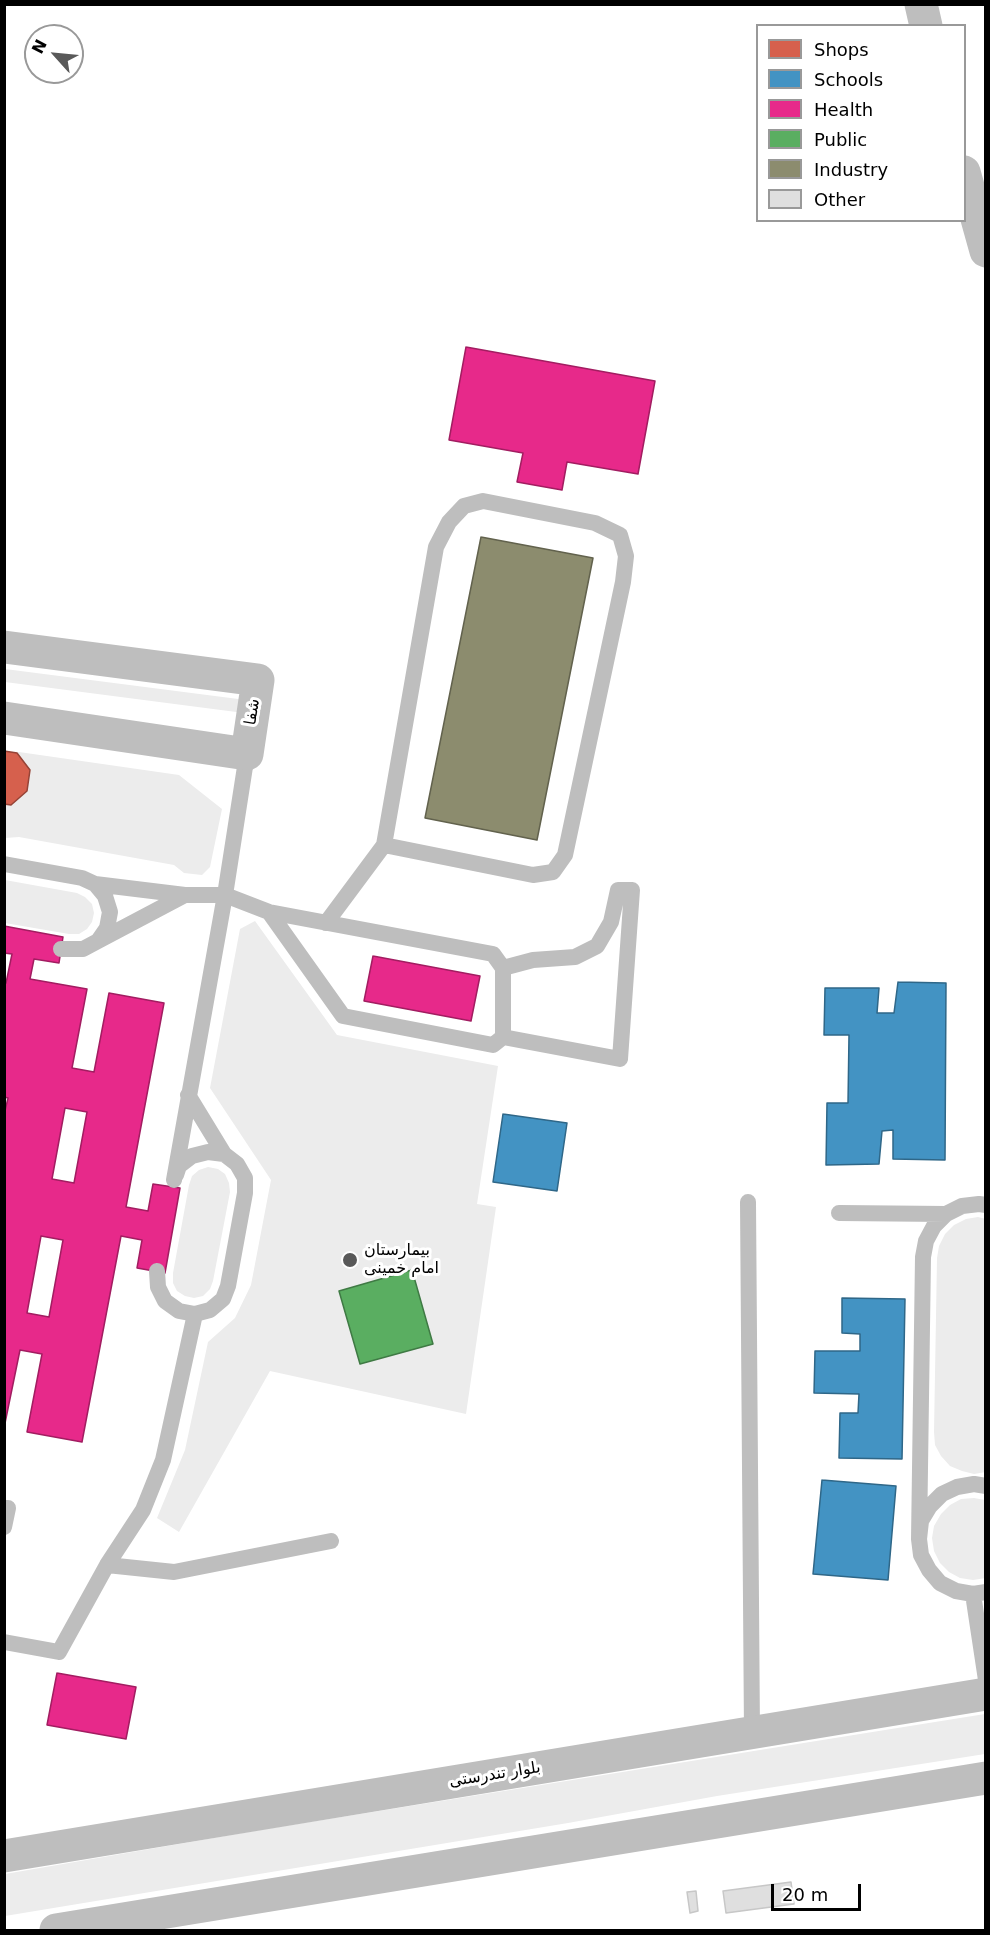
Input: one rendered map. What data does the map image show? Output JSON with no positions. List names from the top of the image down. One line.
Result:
{"streets":{"street":["شفا","بلوار تندرستی"]},"places":["بیمارستان امام خمینی"],"legend":["Shops","Schools","Health","Public","Industry","Other"],"scale_bar":"20 m","north":"top left"}
